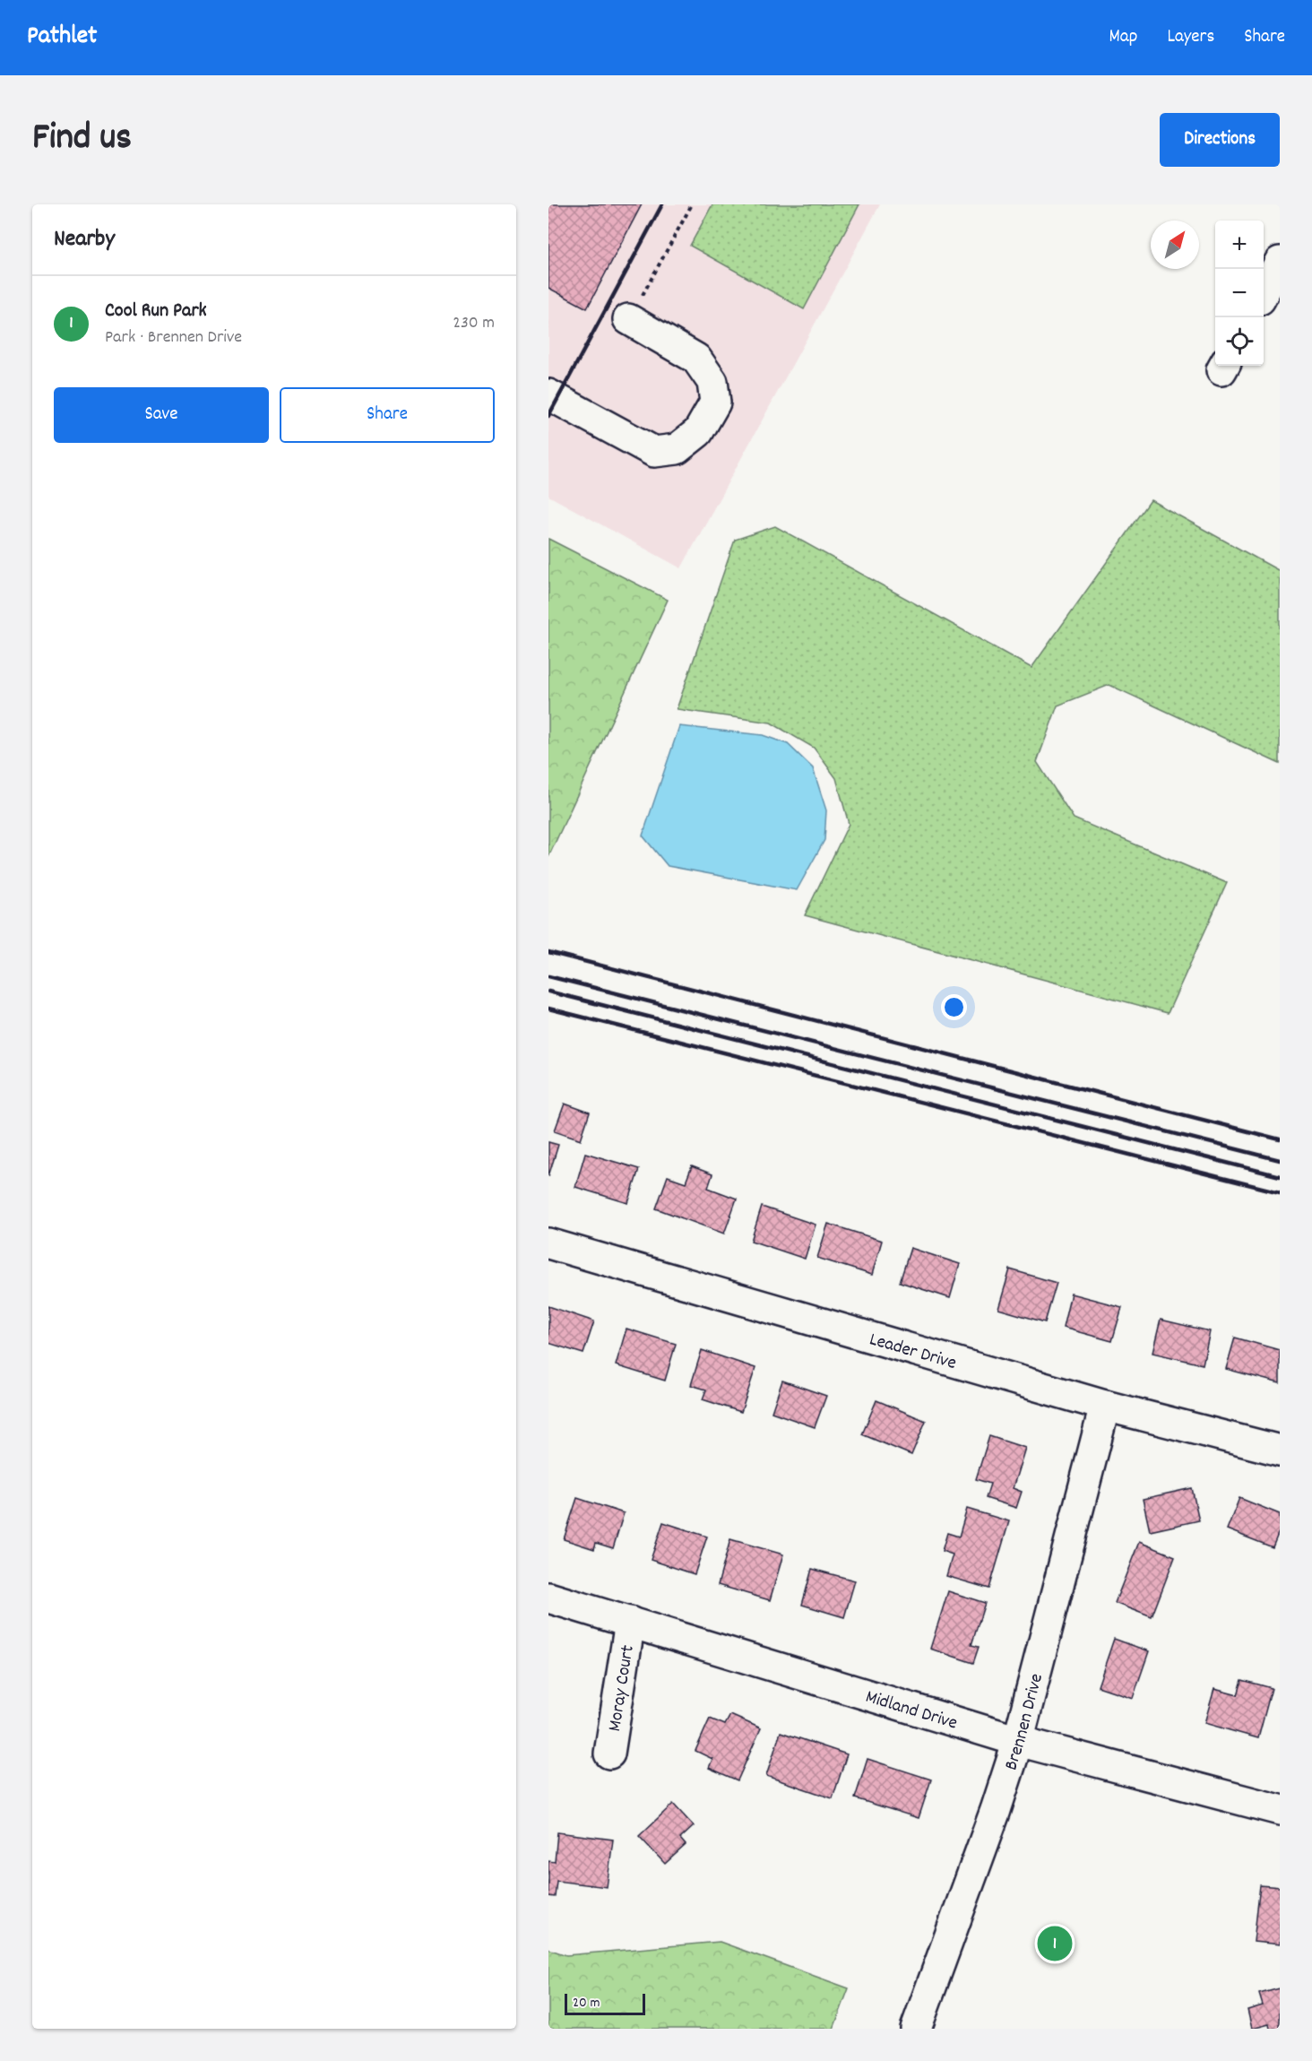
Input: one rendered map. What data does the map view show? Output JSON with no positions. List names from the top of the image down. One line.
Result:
{"streets":{"street":["Leader Drive","Moray Court","Midland Drive","Brennen Drive"]},"crossings":[["Leader Drive","Brennen Drive"],["Moray Court","Midland Drive"],["Midland Drive","Brennen Drive"]],"scale_bar":"20 m","north":"top right","page":{"header":"Pathlet","nav":["Map","Layers","Share"],"title":"Find us","buttons":["Directions",["Save","Share"]],"heading":"Nearby","map_buttons":["+","−"],"list":[{"mark":"1","name":"Cool Run Park","note":"Park · Brennen Drive","value":"230 m"}],"pins":"1","scale":"20 m"}}
